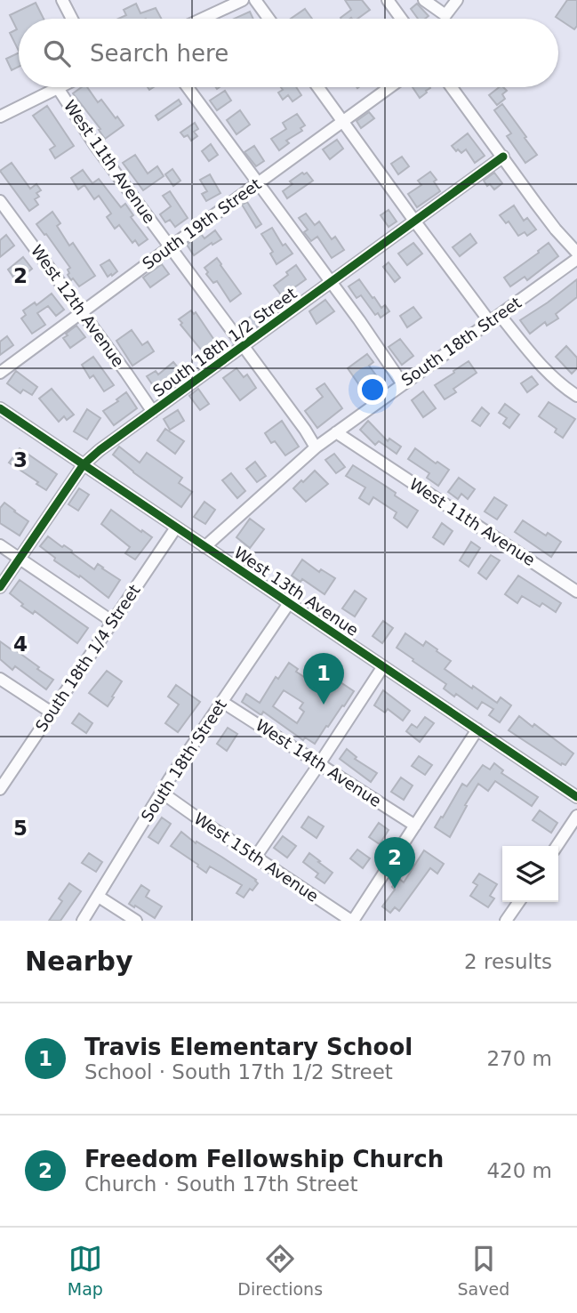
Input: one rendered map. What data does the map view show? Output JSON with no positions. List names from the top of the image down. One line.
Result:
{"streets":{"street":["West 11th Avenue","South 19th Street","West 12th Avenue","South 18th Street","South 18th 1/2 Street","West 13th Avenue","South 18th 1/4 Street","West 14th Avenue","West 15th Avenue"]},"crossings":[["West 11th Avenue","South 19th Street"],["West 11th Avenue","South 18th Street"],["West 11th Avenue","South 18th 1/2 Street"],["South 19th Street","West 12th Avenue"],["West 12th Avenue","South 18th 1/2 Street"],["South 18th Street","West 13th Avenue"],["South 18th Street","West 14th Avenue"],["South 18th Street","West 15th Avenue"],["South 18th 1/2 Street","West 13th Avenue"],["West 13th Avenue","South 18th 1/4 Street"]],"page":{"search":"Search here","pins":["1","2"],"heading":["Nearby","2 results"],"list":[{"mark":"1","name":"Travis Elementary School","note":"School · South 17th 1/2 Street","value":"270 m"},{"mark":"2","name":"Freedom Fellowship Church","note":"Church · South 17th Street","value":"420 m"}],"nav":["Map","Directions","Saved"]},"grid":{"rows":["2","3","4","5"]}}
